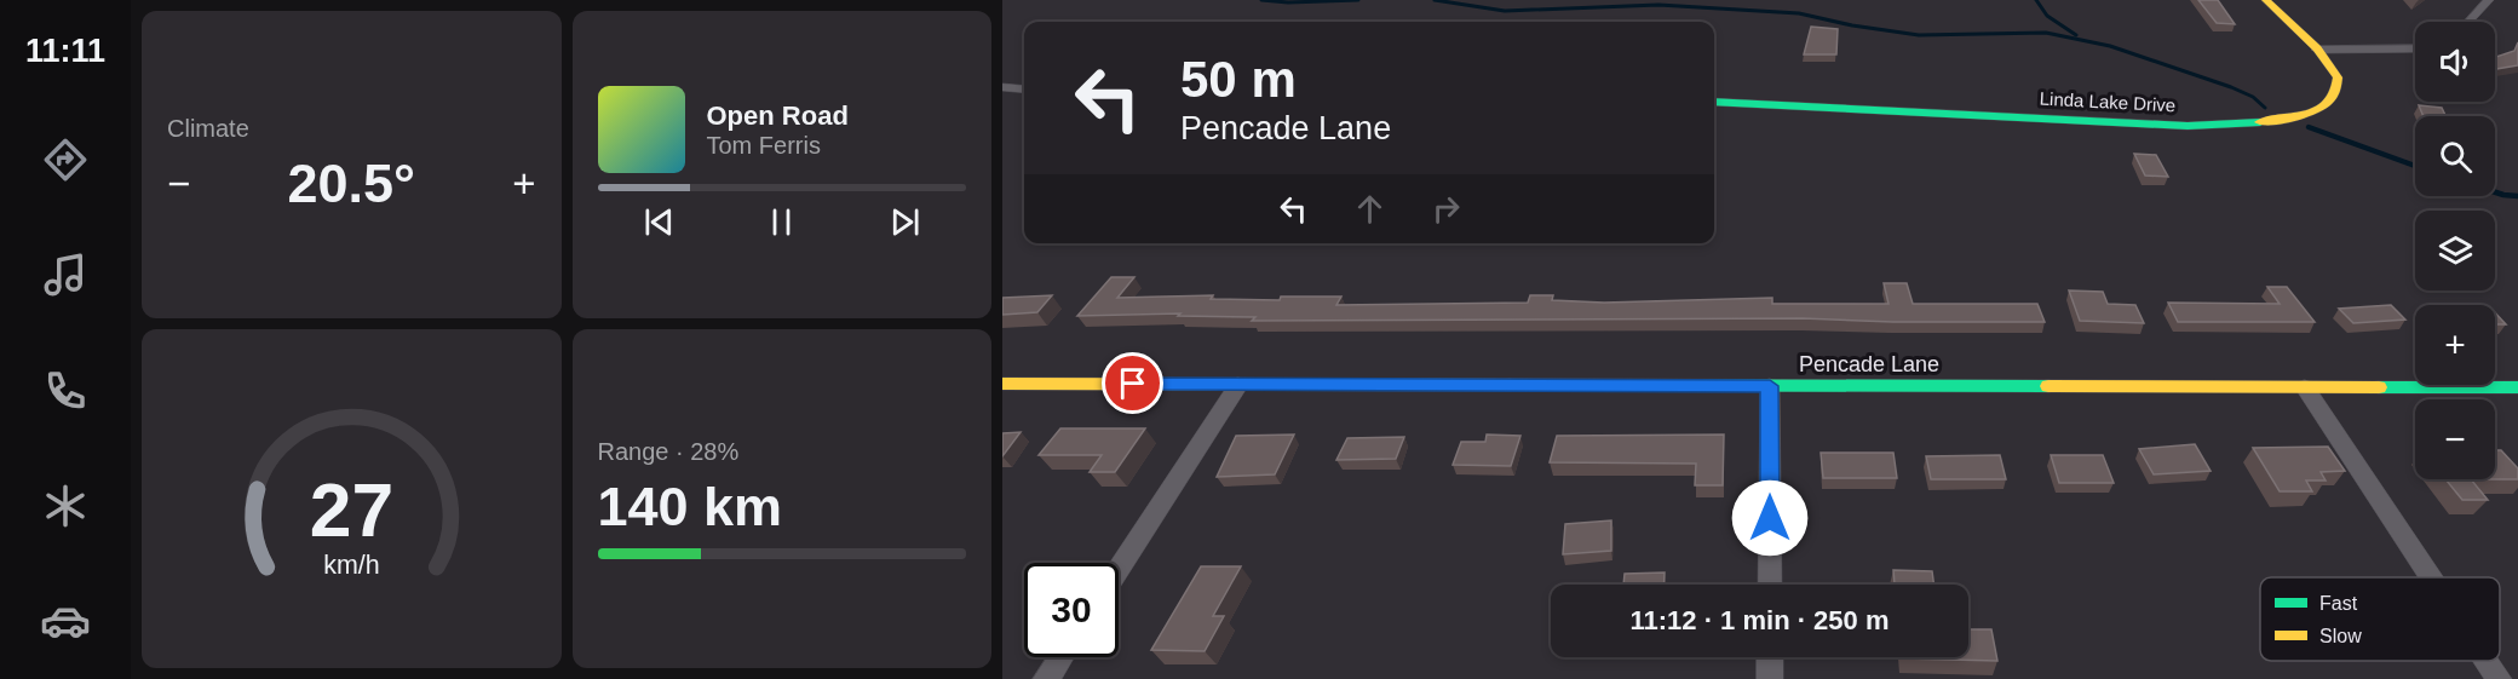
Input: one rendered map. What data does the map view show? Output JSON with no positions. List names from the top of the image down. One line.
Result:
{"streets":{"street":["Linda Lake Drive","Pencade Lane"]},"legend":["Fast","Slow"],"page":{"tabs":"11:11","tile":["Climate",["Range · 28%","140 km"]],"map_buttons":["+","−"],"turn":["50 m","Pencade Lane"],"song":["Open Road","Tom Ferris"],"heat":["−","20.5°","+"],"limit":"30","trip":"11:12 · 1 min · 250 m","gauge":["27","km/h"]}}
